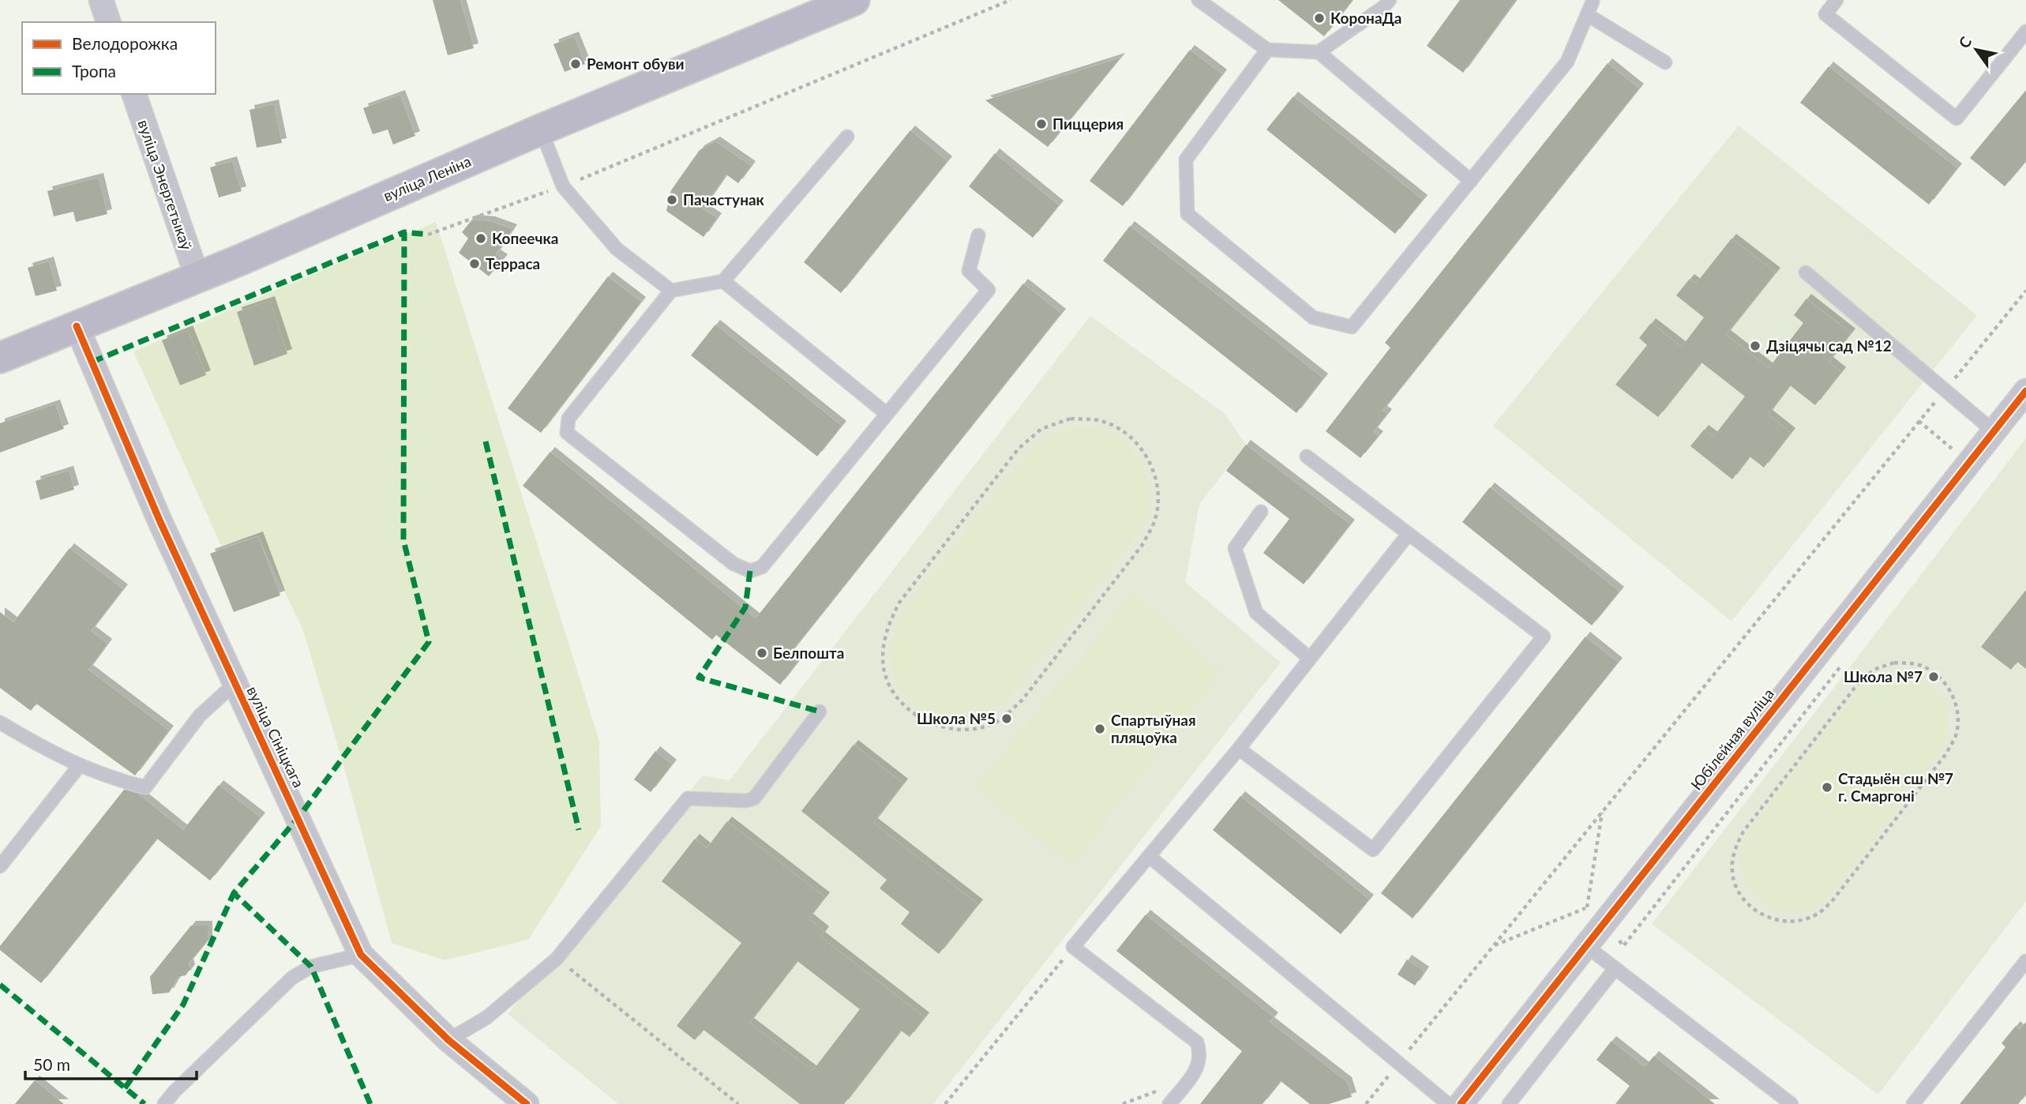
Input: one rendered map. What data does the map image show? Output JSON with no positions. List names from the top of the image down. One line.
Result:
{"streets":{"main road":["вуліца Леніна"],"street":["вуліца Энергетыкаў","вуліца Сініцкага","Юбілейная вуліца"]},"crossings":[["вуліца Леніна","вуліца Энергетыкаў"],["вуліца Леніна","вуліца Сініцкага"]],"places":["КоронаДа","Ремонт обуви","Пиццерия","Пачастунак","Копеечка","Терраса","Дзіцячы сад №12","Белпошта","Школа №7","Школа №5","Спартыўная пляцоўка","Стадыён сш №7 г. Смаргоні"],"legend":["Велодорожка","Тропа"],"scale_bar":"50 m","north":"top left"}
